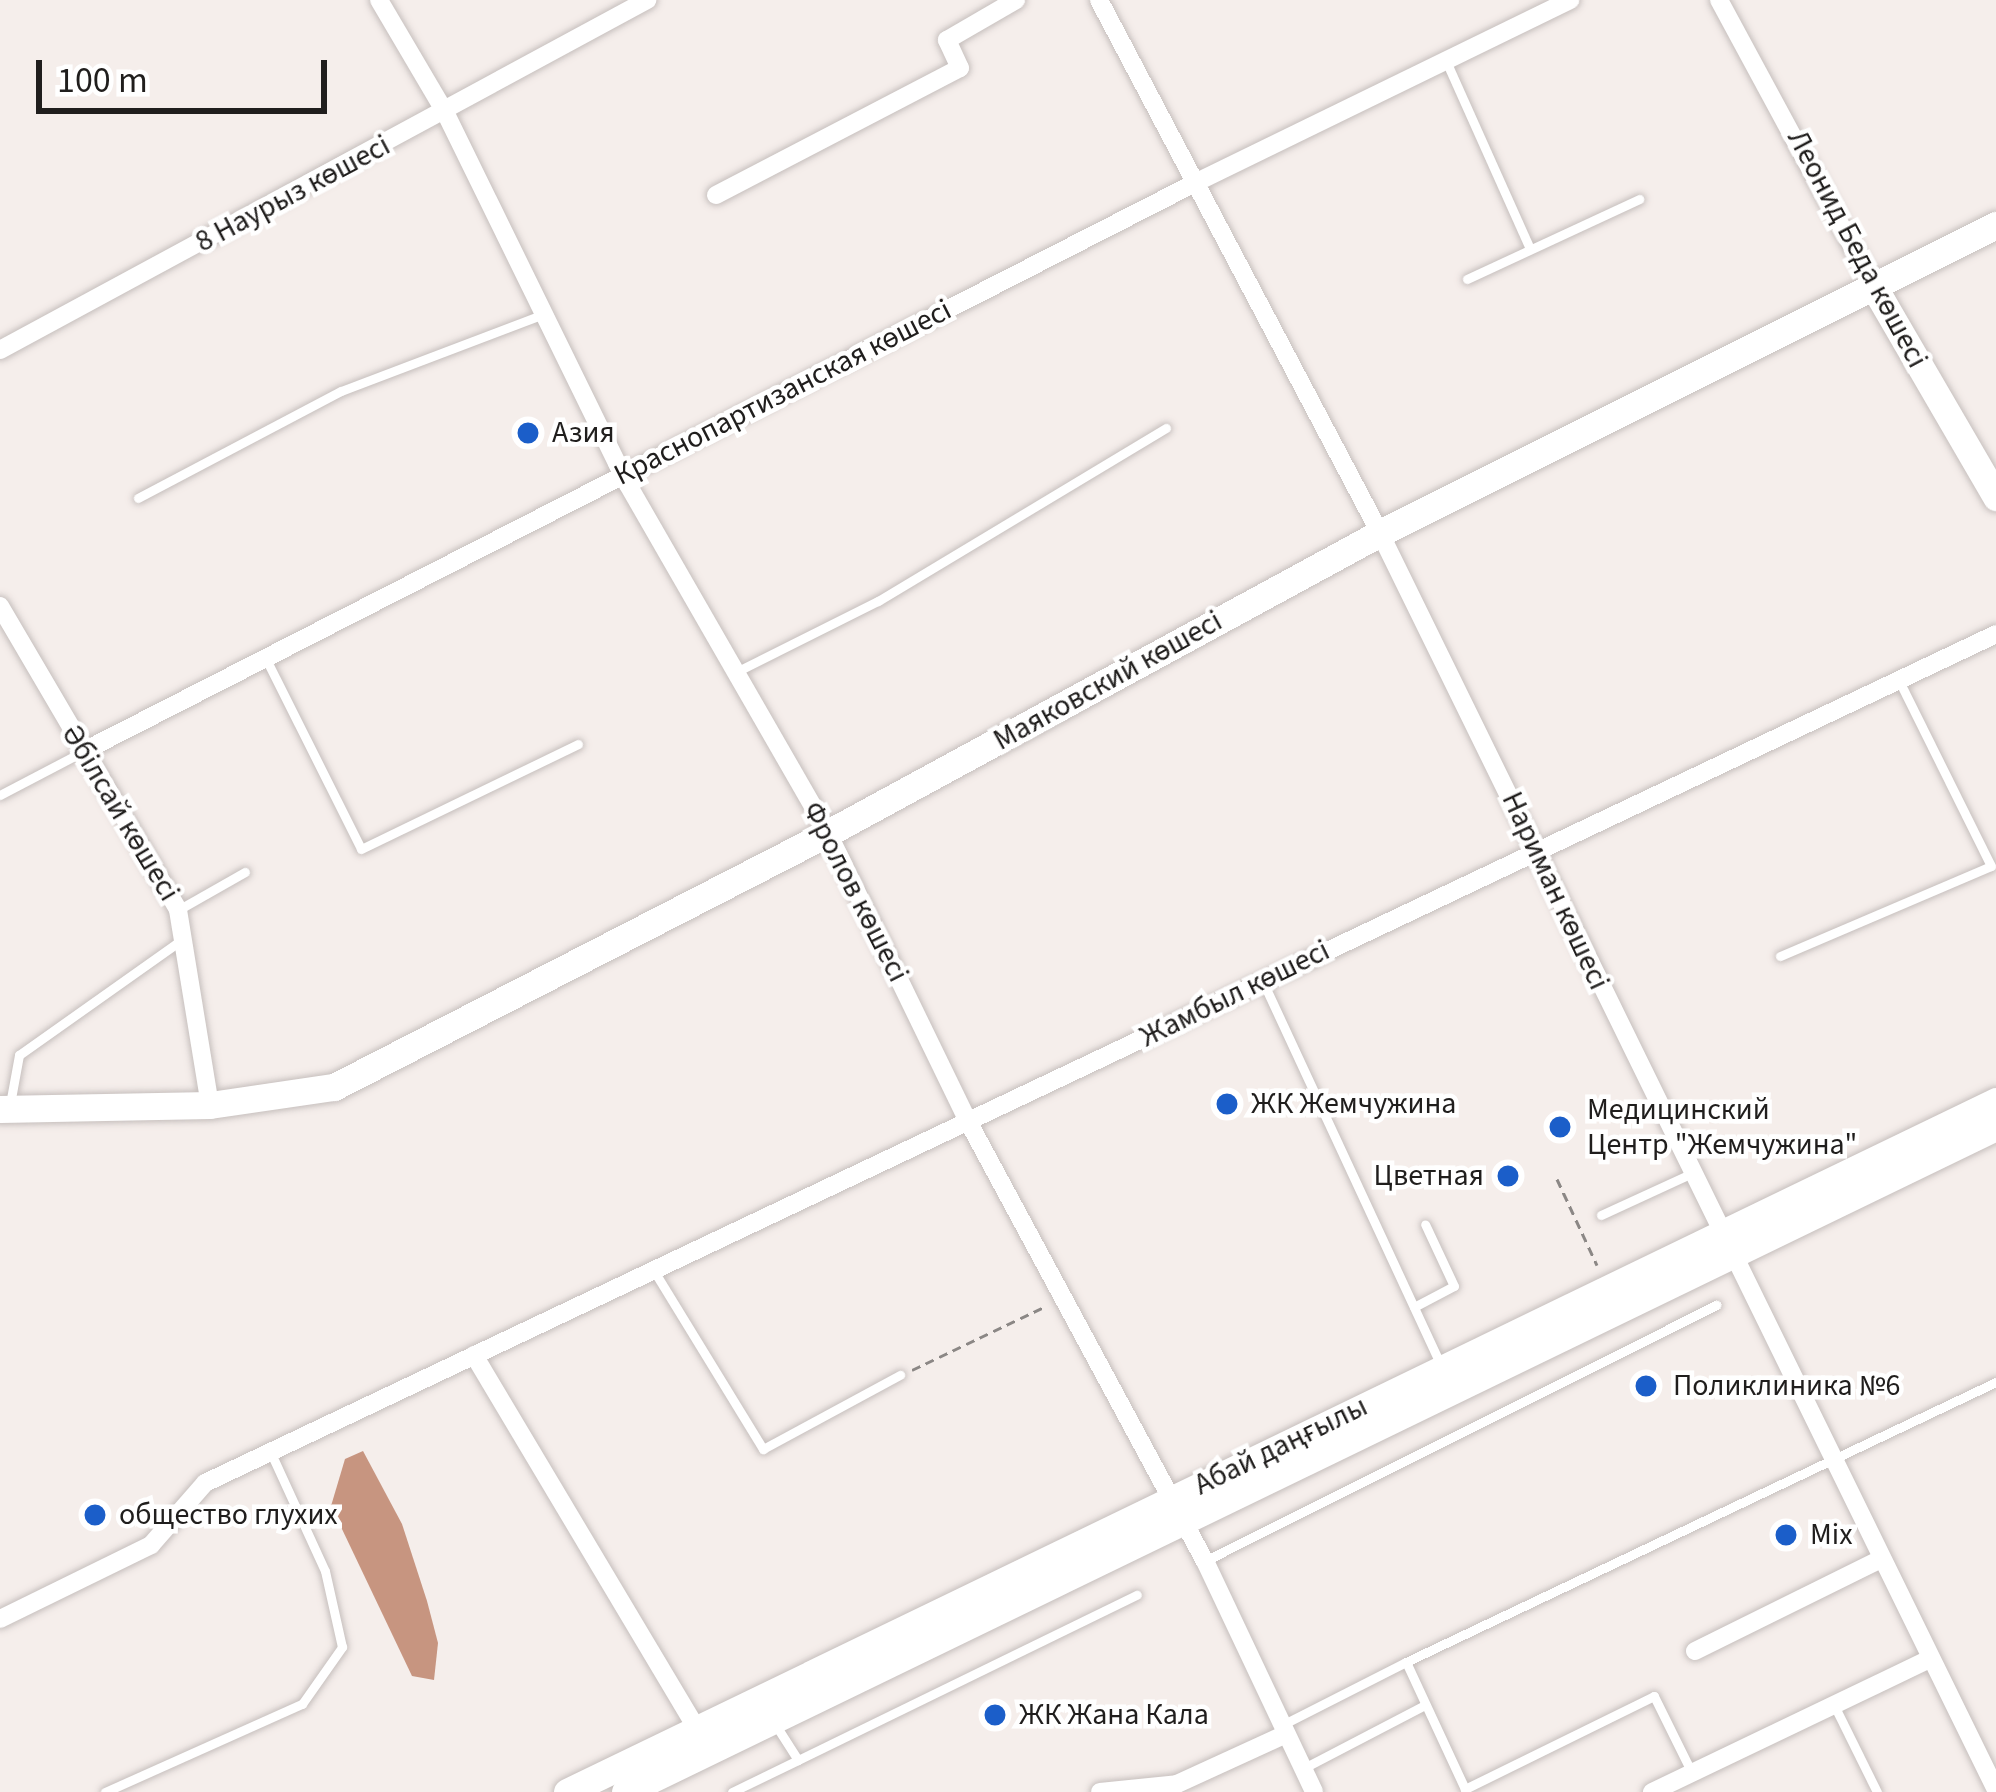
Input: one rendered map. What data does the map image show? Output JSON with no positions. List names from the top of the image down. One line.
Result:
{"streets":{"main road":["Леонид Беда көшесі","Маяковский көшесі","Абай даңғылы"],"street":["8 Наурыз көшесі","Краснопартизанская көшесі","Әбілсай көшесі","Нариман көшесі","Фролов көшесі","Жамбыл көшесі"]},"crossings":[["8 Наурыз көшесі","Фролов көшесі"],["Леонид Беда көшесі","Маяковский көшесі"],["Краснопартизанская көшесі","Әбілсай көшесі"],["Краснопартизанская көшесі","Нариман көшесі"],["Краснопартизанская көшесі","Фролов көшесі"],["Маяковский көшесі","Әбілсай көшесі"],["Маяковский көшесі","Нариман көшесі"],["Маяковский көшесі","Фролов көшесі"],["Нариман көшесі","Жамбыл көшесі"],["Нариман көшесі","Абай даңғылы"],["Фролов көшесі","Жамбыл көшесі"],["Фролов көшесі","Абай даңғылы"]],"places":["Азия","ЖК Жемчужина","Медицинский Центр \"Жемчужина\"","Цветная","Поликлиника №6","общество глухих","Mix","ЖК Жана Кала"],"scale_bar":"100 m"}
